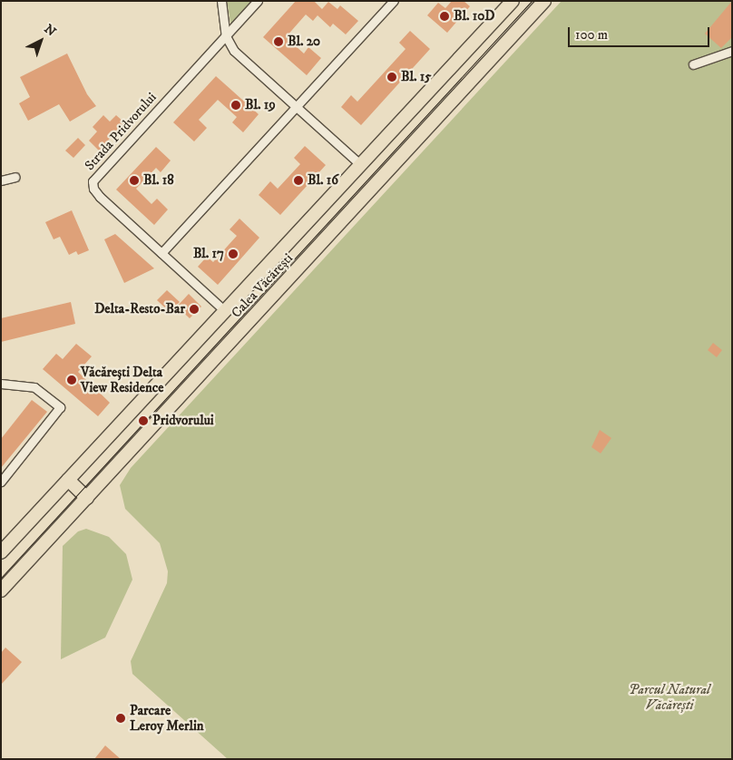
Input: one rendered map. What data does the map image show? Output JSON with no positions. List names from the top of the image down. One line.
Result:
{"streets":{"main road":["Calea Văcărești"],"street":["Strada Pridvorului"]},"crossings":[["Strada Pridvorului","Calea Văcărești"]],"parks":["Parcul Natural Văcărești"],"places":["Bl. 10D","Bl. 20","Bl. 15","Bl. 19","Bl. 18","Bl. 16","Bl. 17","Delta-Resto-Bar","Văcărești Delta View Residence","Pridvorului","Parcare Leroy Merlin"],"scale_bar":"100 m","north":"top right"}
